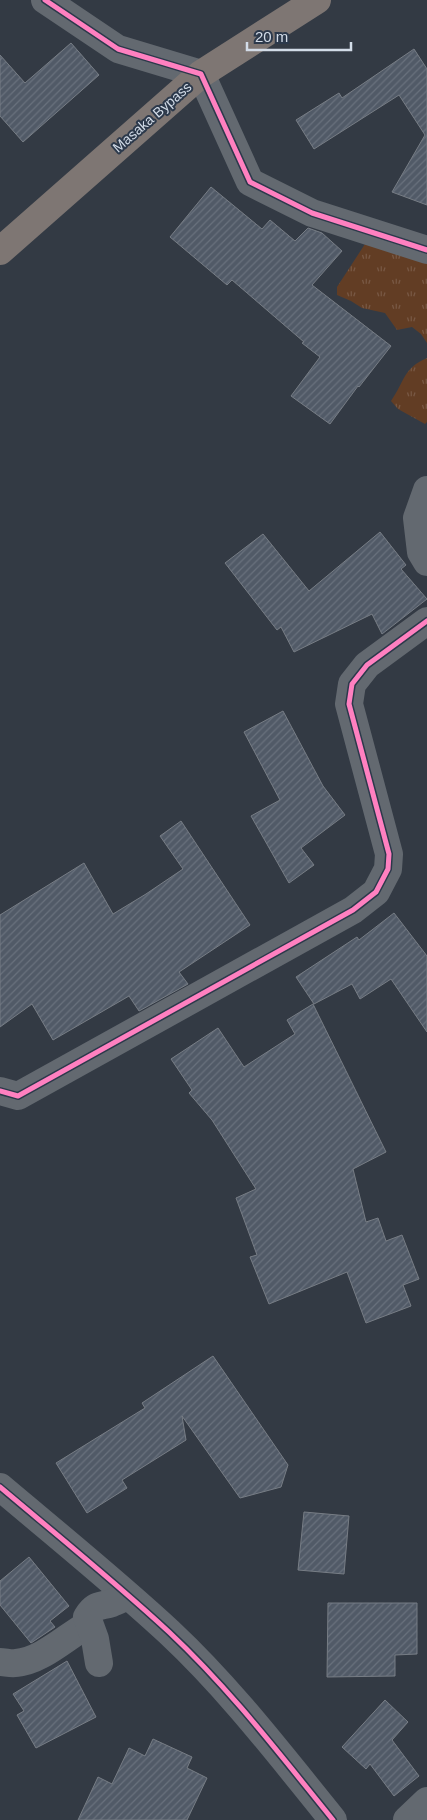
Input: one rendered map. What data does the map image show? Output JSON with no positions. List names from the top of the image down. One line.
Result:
{"streets":{"highway":["Masaka Bypass"]},"scale_bar":"20 m"}
